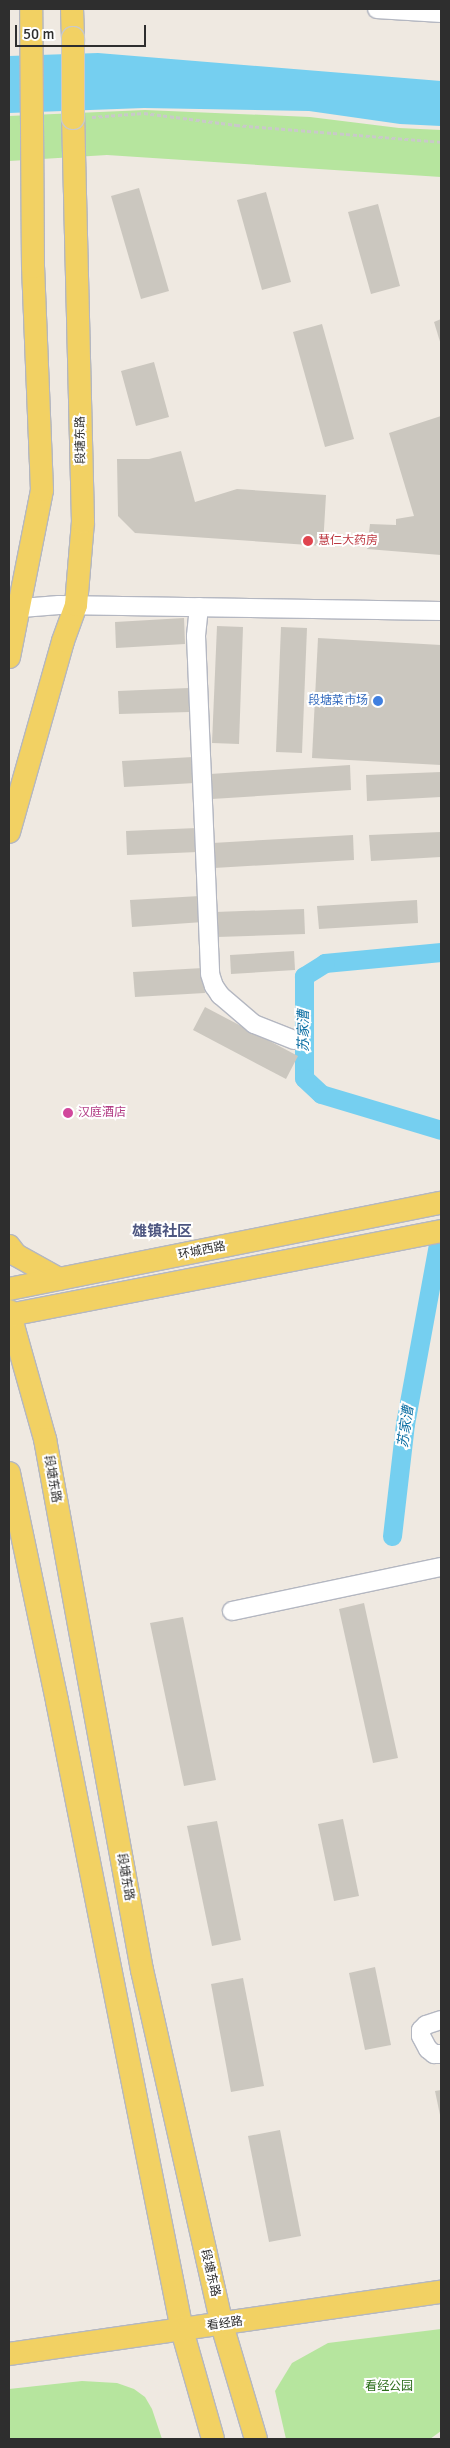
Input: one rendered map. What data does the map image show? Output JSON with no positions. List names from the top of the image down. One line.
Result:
{"streets":{"main road":["段塘东路","环城西路","看经路"]},"crossings":[["段塘东路","环城西路"],["段塘东路","看经路"]],"districts":["雄镇社区"],"water":["苏家漕"],"parks":["看经公园"],"places":["慧仁大药房","段塘菜市场","汉庭酒店"],"scale_bar":"50 m"}
